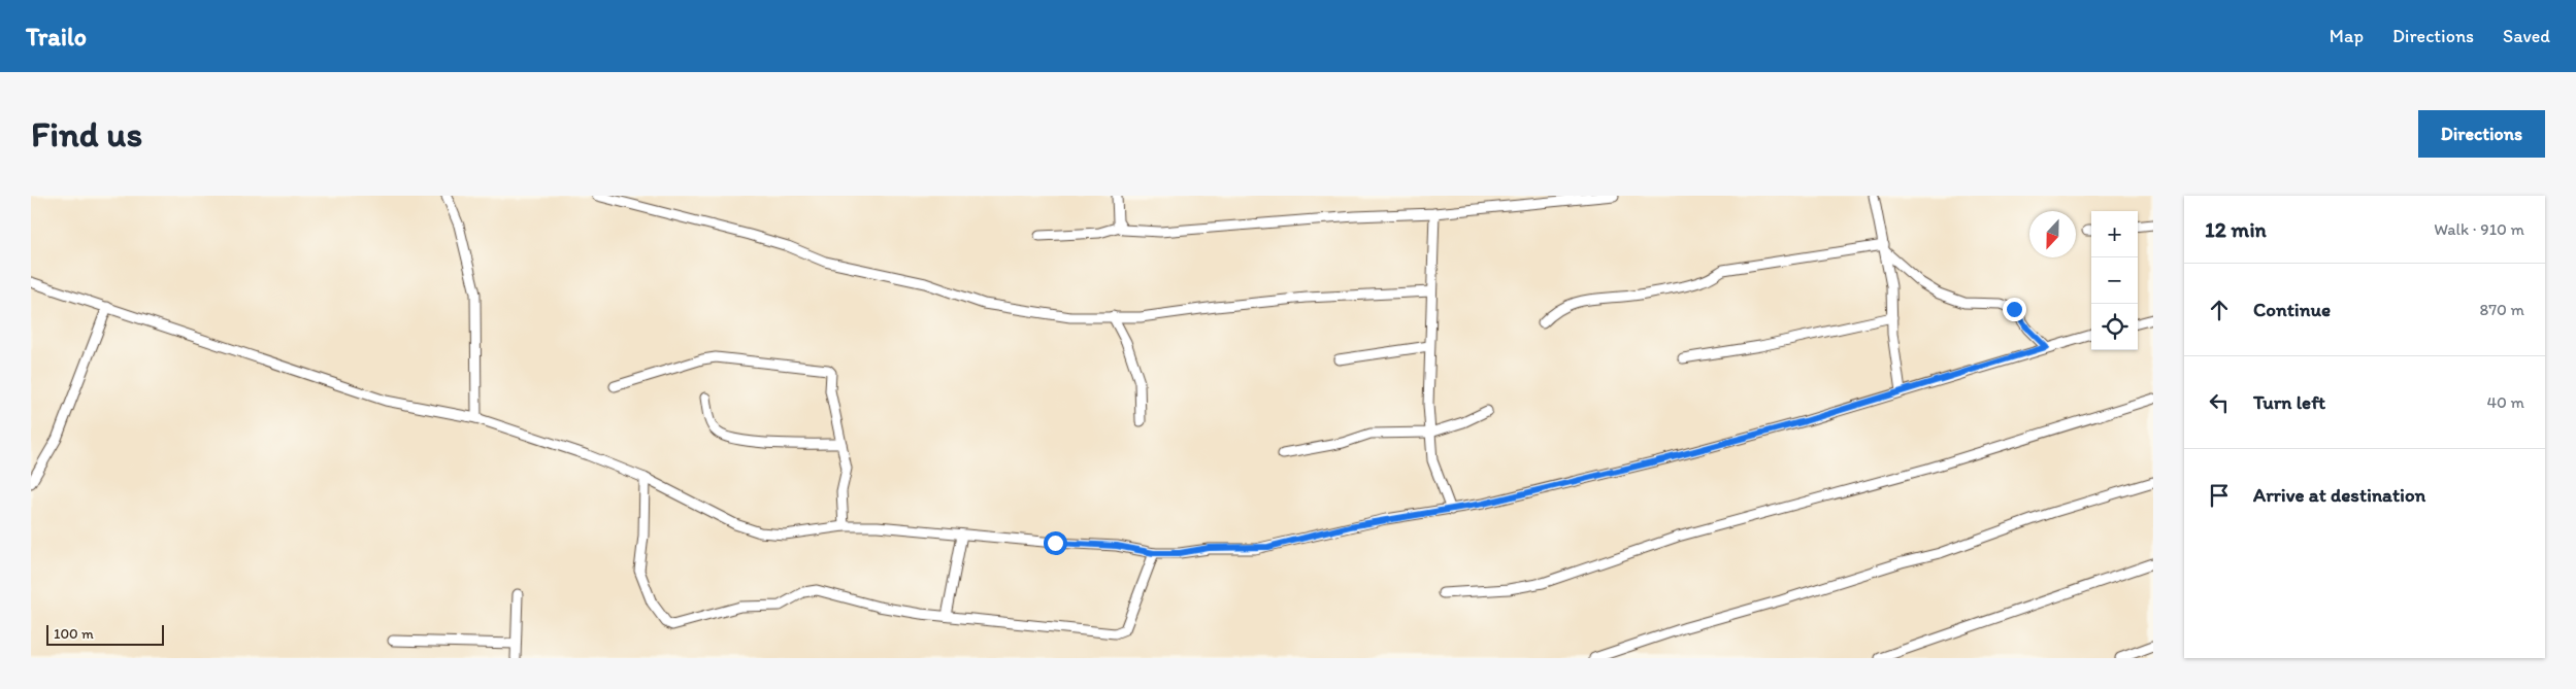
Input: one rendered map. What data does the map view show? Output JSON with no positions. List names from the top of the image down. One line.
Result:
{"scale_bar":"100 m","north":"bottom","page":{"header":"Trailo","nav":["Map","Directions","Saved"],"buttons":"Directions","title":"Find us","heading":["12 min","Walk · 910 m"],"map_buttons":["+","−"],"list":[["Continue","870 m"],["Turn left","40 m"],"Arrive at destination"],"scale":"100 m"}}
